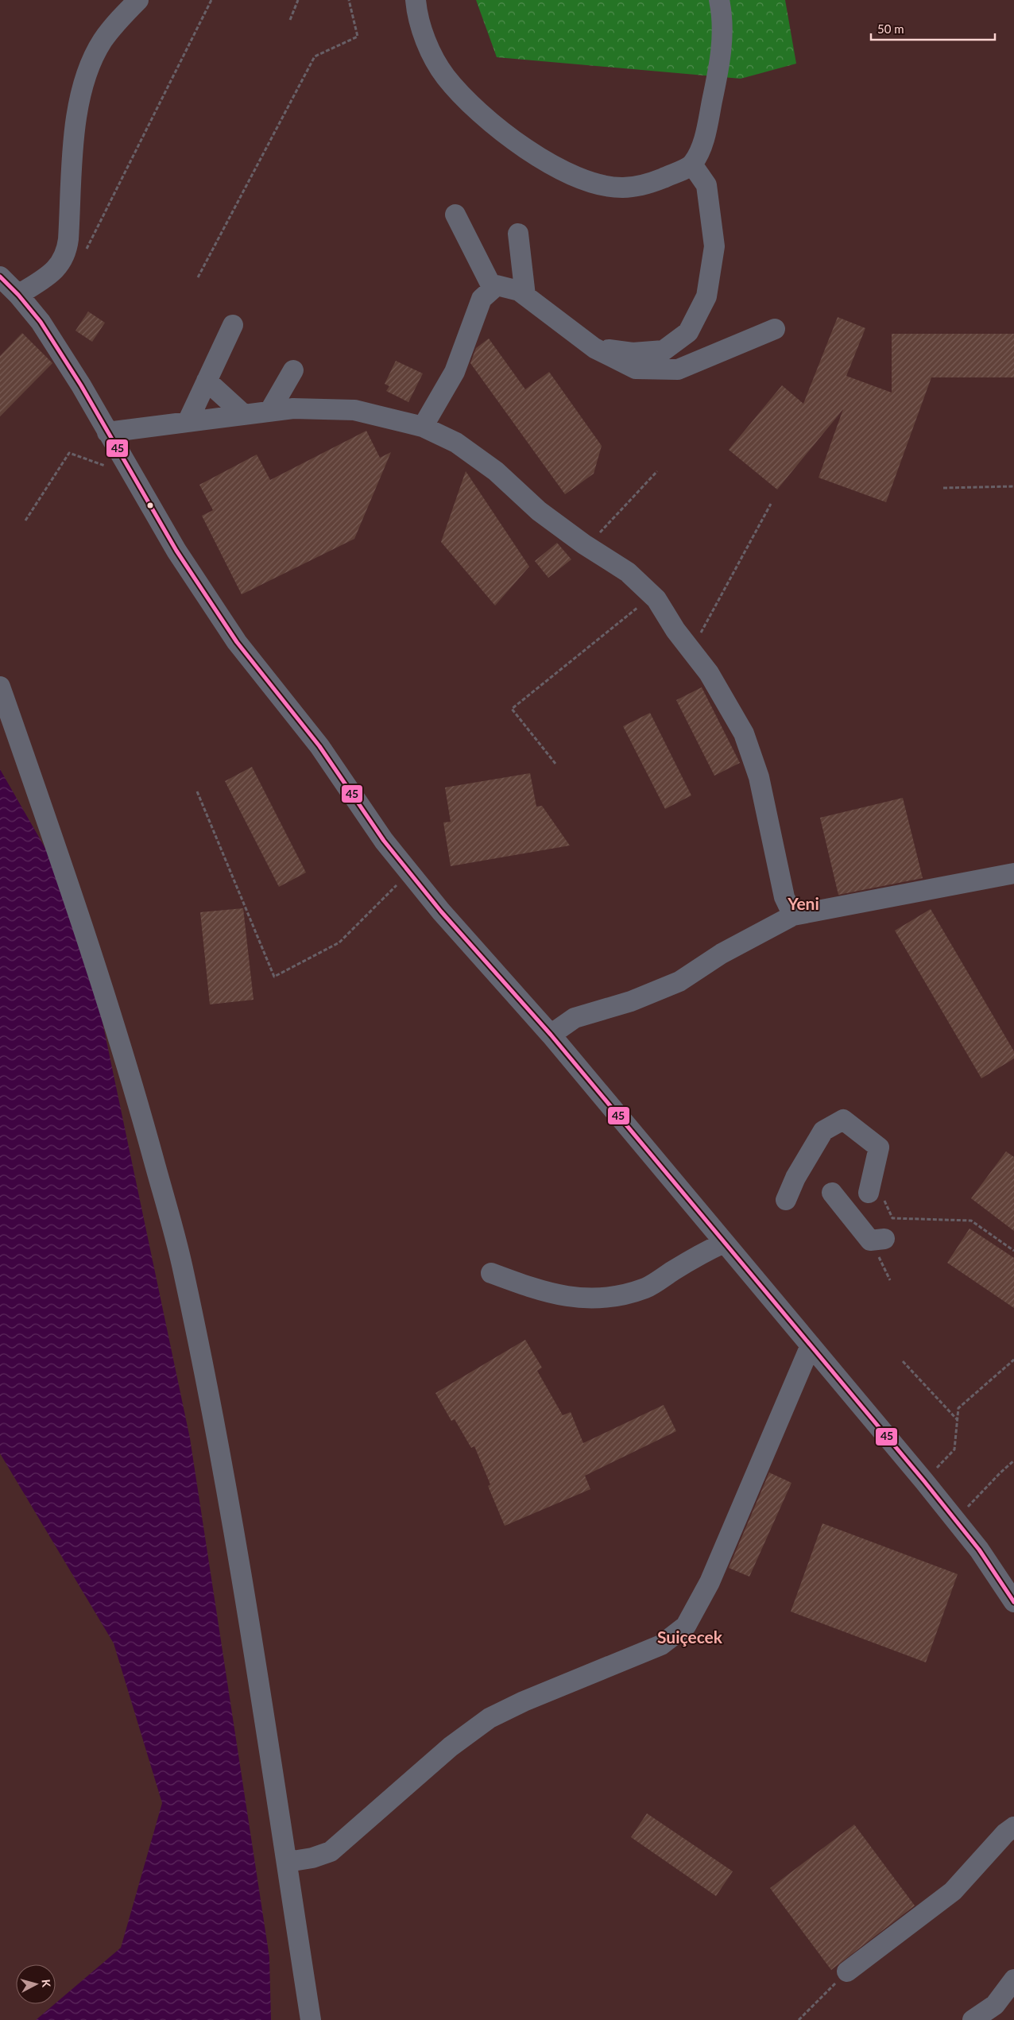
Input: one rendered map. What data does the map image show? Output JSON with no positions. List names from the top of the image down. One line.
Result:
{"districts":["Yeni","Suiçecek"],"lines":["transit line 45"],"scale_bar":"50 m","north":"right"}
